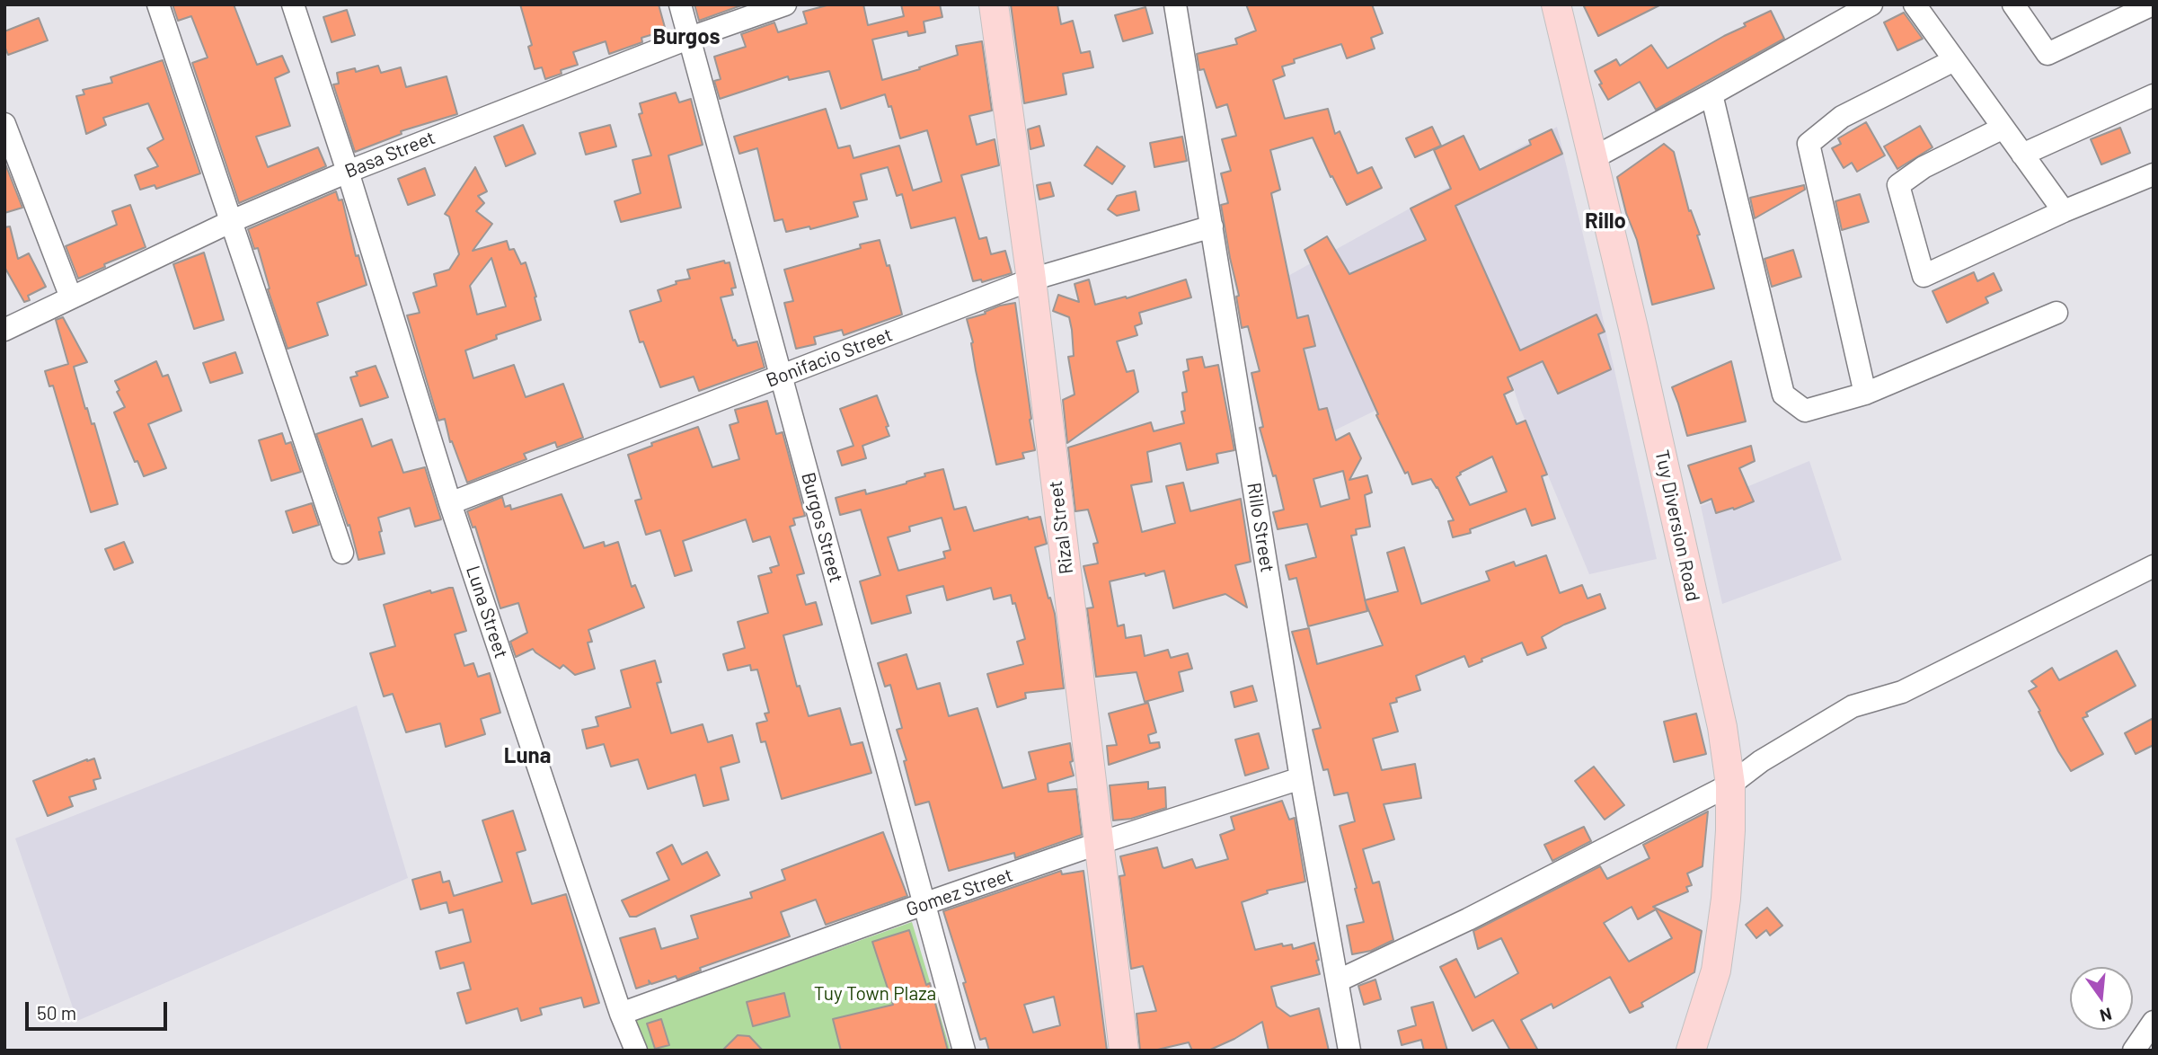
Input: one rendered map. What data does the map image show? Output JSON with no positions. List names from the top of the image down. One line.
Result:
{"streets":{"main road":["Tuy Diversion Road","Rizal Street"],"street":["Basa Street","Bonifacio Street","Burgos Street","Rillo Street","Luna Street","Gomez Street"]},"crossings":[["Basa Street","Burgos Street"],["Basa Street","Luna Street"],["Bonifacio Street","Burgos Street"],["Bonifacio Street","Rizal Street"],["Bonifacio Street","Rillo Street"],["Bonifacio Street","Luna Street"],["Burgos Street","Gomez Street"],["Rizal Street","Gomez Street"],["Rillo Street","Gomez Street"],["Luna Street","Gomez Street"]],"districts":["Burgos","Rillo","Luna"],"parks":["Tuy Town Plaza"],"scale_bar":"50 m","north":"bottom"}
